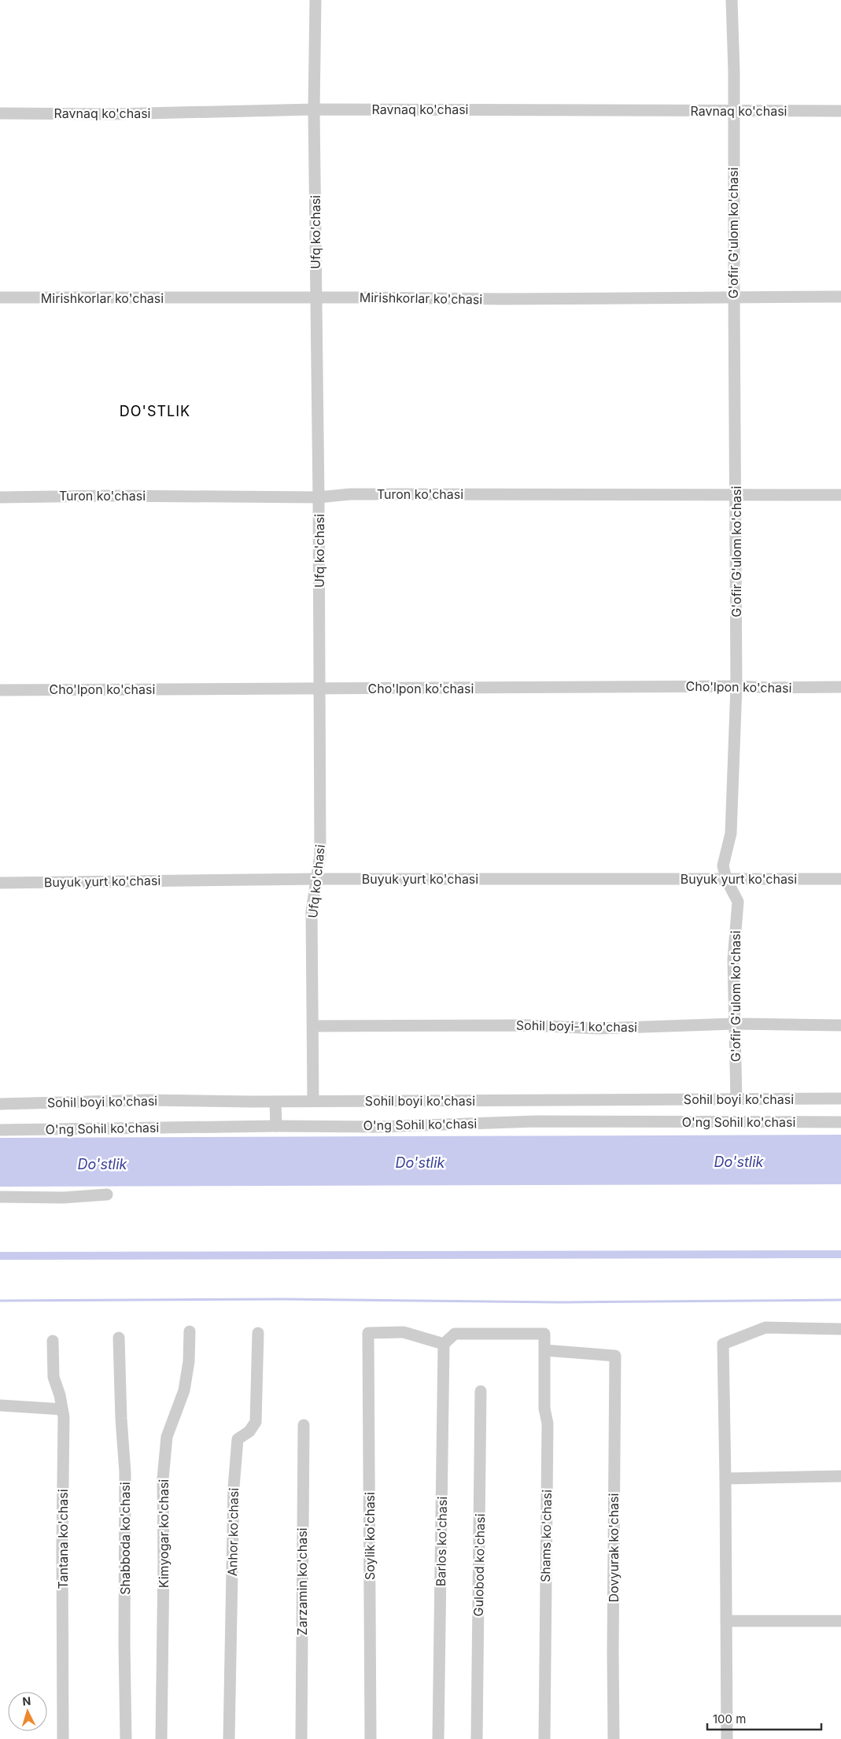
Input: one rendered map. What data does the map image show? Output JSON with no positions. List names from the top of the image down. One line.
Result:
{"streets":{"street":["Ravnaq ko'chasi","Ufq ko'chasi","G'ofir G'ulom ko'chasi","Mirishkorlar ko'chasi","Turon ko'chasi","Cho'lpon ko'chasi","Buyuk yurt ko'chasi","Sohil boyi-1 ko'chasi","Sohil boyi ko'chasi","O'ng Sohil ko'chasi","Anhor ko'chasi","Kimyogar ko'chasi","Soylik ko'chasi","Shams ko'chasi","Shabboda ko'chasi","Tantana ko'chasi","Barlos ko'chasi","Dovyurak ko'chasi","Gulobod ko'chasi","Zarzamin ko'chasi"]},"crossings":[["Ravnaq ko'chasi","Ufq ko'chasi"],["Ravnaq ko'chasi","G'ofir G'ulom ko'chasi"],["Ufq ko'chasi","Mirishkorlar ko'chasi"],["Ufq ko'chasi","Turon ko'chasi"],["Ufq ko'chasi","Cho'lpon ko'chasi"],["Ufq ko'chasi","Buyuk yurt ko'chasi"],["Ufq ko'chasi","Sohil boyi-1 ko'chasi"],["Ufq ko'chasi","Sohil boyi ko'chasi"],["G'ofir G'ulom ko'chasi","Mirishkorlar ko'chasi"],["G'ofir G'ulom ko'chasi","Turon ko'chasi"],["G'ofir G'ulom ko'chasi","Cho'lpon ko'chasi"],["G'ofir G'ulom ko'chasi","Buyuk yurt ko'chasi"],["G'ofir G'ulom ko'chasi","Sohil boyi-1 ko'chasi"],["G'ofir G'ulom ko'chasi","Sohil boyi ko'chasi"],["Soylik ko'chasi","Shams ko'chasi"],["Soylik ko'chasi","Barlos ko'chasi"],["Shams ko'chasi","Barlos ko'chasi"],["Shams ko'chasi","Dovyurak ko'chasi"]],"districts":["DO'STLIK"],"water":["Do'stlik"],"scale_bar":"100 m","north":"top"}
